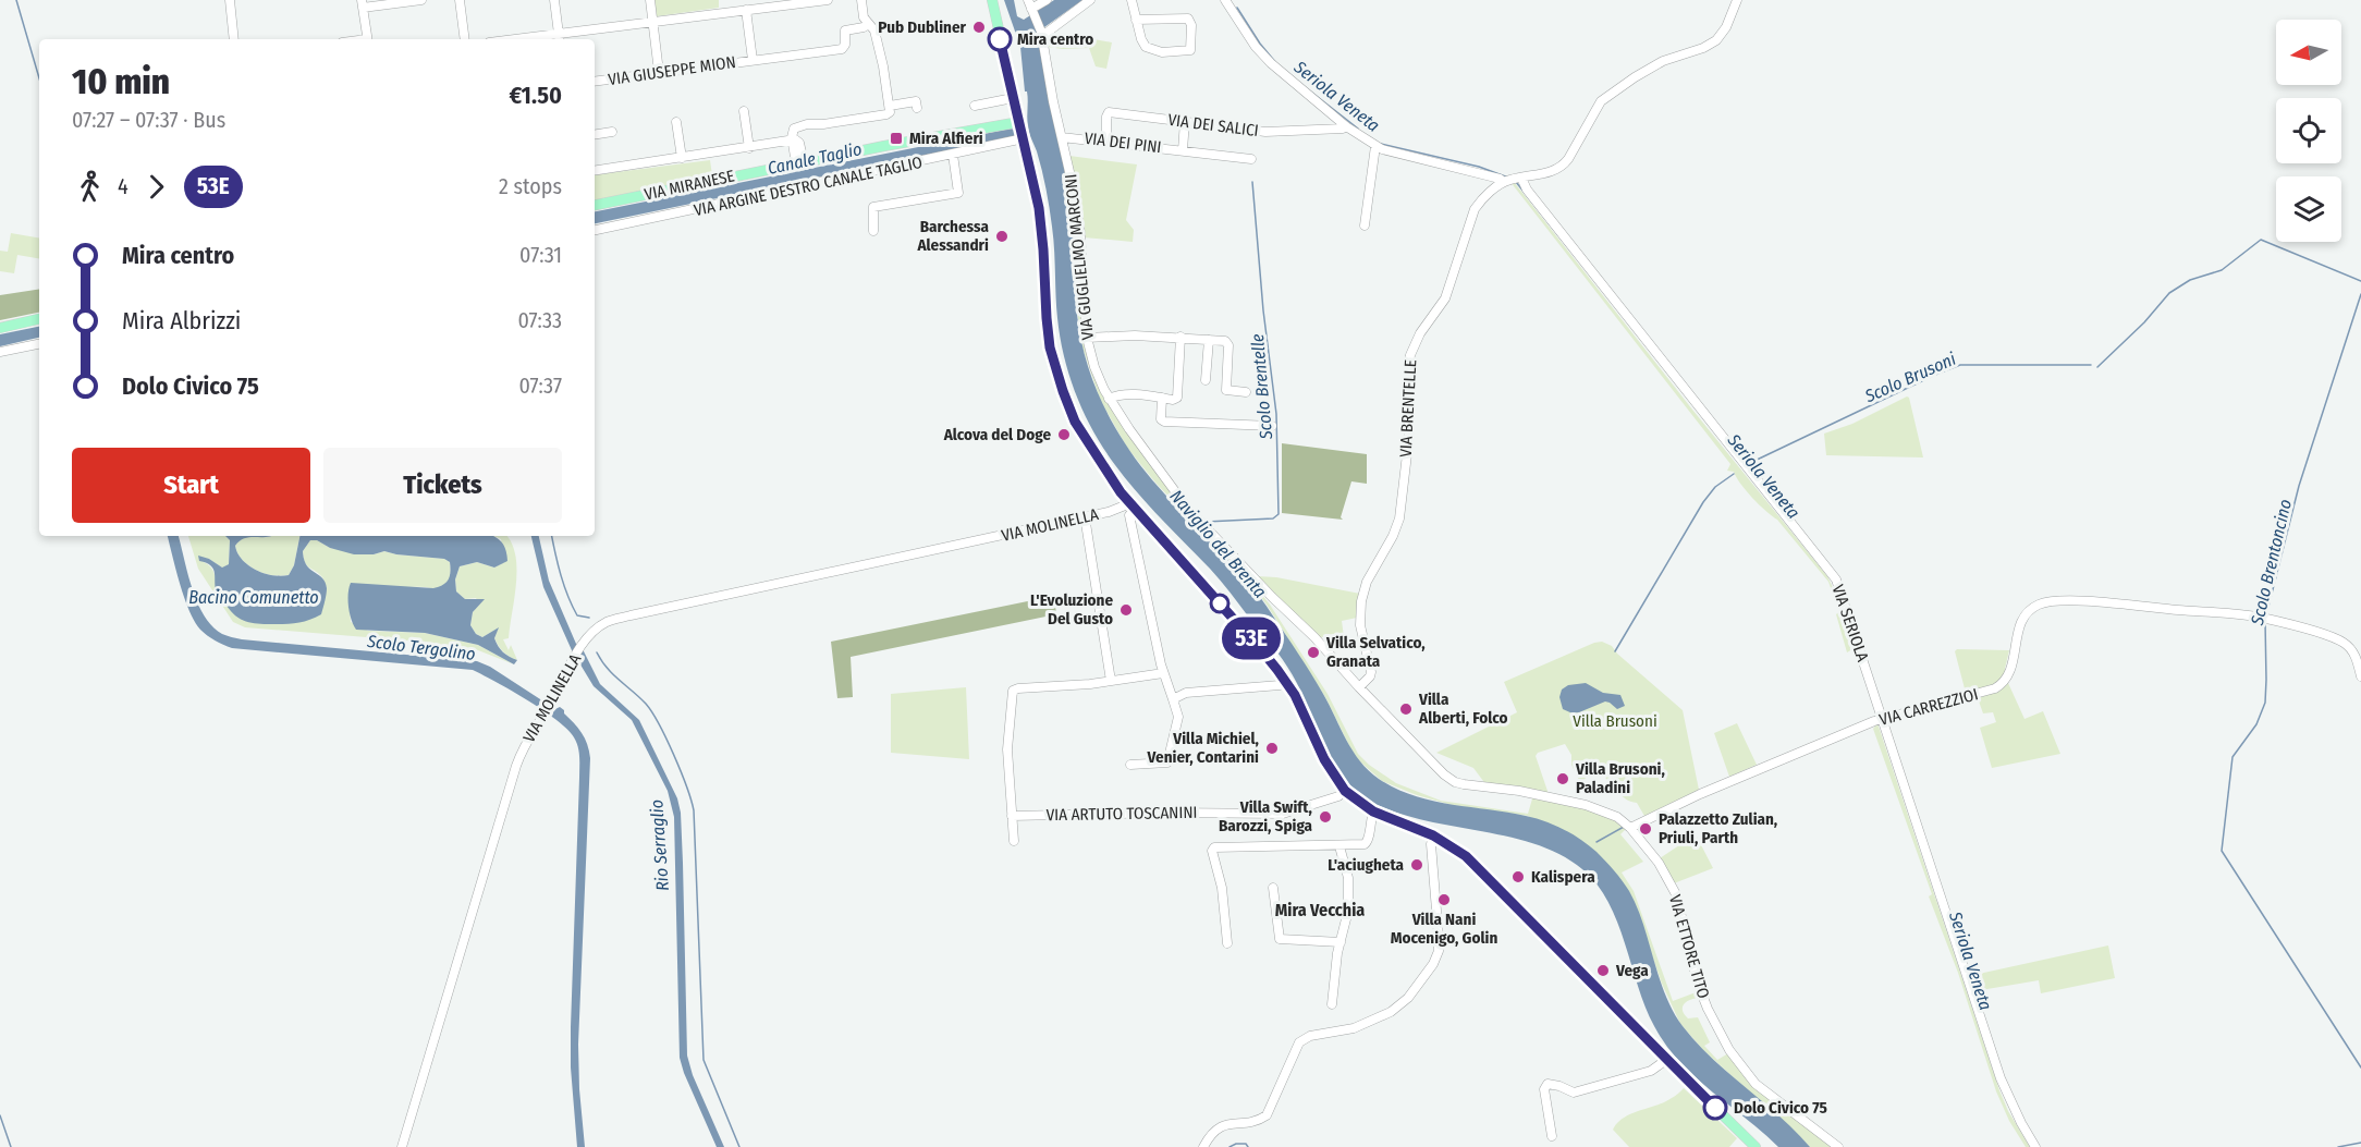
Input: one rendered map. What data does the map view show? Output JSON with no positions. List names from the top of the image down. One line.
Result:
{"streets":{"main road":["VIA MIRANESE"],"street":["VIA GIUSEPPE MION","VIA DEI SALICI","VIA DEI PINI","VIA ARGINE DESTRO CANALE TAGLIO","VIA GUGLIELMO MARCONI","VIA BRENTELLE","VIA MOLINELLA","VIA SERIOLA","VIA CARREZZIOI","VIA ARTUTO TOSCANINI","VIA ETTORE TITO"]},"crossings":[["VIA DEI SALICI","VIA DEI PINI"],["VIA DEI PINI","VIA GUGLIELMO MARCONI"],["VIA GUGLIELMO MARCONI","VIA BRENTELLE"],["VIA GUGLIELMO MARCONI","VIA ETTORE TITO"],["VIA BRENTELLE","VIA SERIOLA"],["VIA BRENTELLE","VIA ETTORE TITO"],["VIA SERIOLA","VIA CARREZZIOI"],["VIA CARREZZIOI","VIA ETTORE TITO"]],"districts":["Mira Vecchia"],"water":["Seriola Veneta","Canale Taglio","Scolo Brusoni","Scolo Brentelle","Naviglio del Brenta","Scolo Brentoncino","Bacino Comunetto","Scolo Tergolino","Rio Serraglio"],"parks":["Villa Brusoni"],"places":{"other":["Pub Dubliner","Mira centro","Barchessa Alessandri","Alcova del Doge","L'Evoluzione Del Gusto","Villa Selvatico, Granata","Villa Alberti, Folco","Villa Michiel, Venier, Contarini","Villa Brusoni, Paladini","Villa Swift, Barozzi, Spiga","Palazzetto Zulian, Priuli, Parth","L'aciugheta","Kalispera","Villa Nani Mocenigo, Golin","Vega","Dolo Civico 75"],"transit":["Mira Alfieri"]},"lines":["bus line 53E"],"north":"left","page":{"on_map":"53E","heading":["10 min","07:27 – 07:37 · Bus","€1.50"],"legs":["4","53E","2 stops"],"list":[{"name":"Mira centro","value":"07:31"},{"name":"Mira Albrizzi","value":"07:33"},{"name":"Dolo Civico 75","value":"07:37"}],"buttons":["Start","Tickets"]}}
